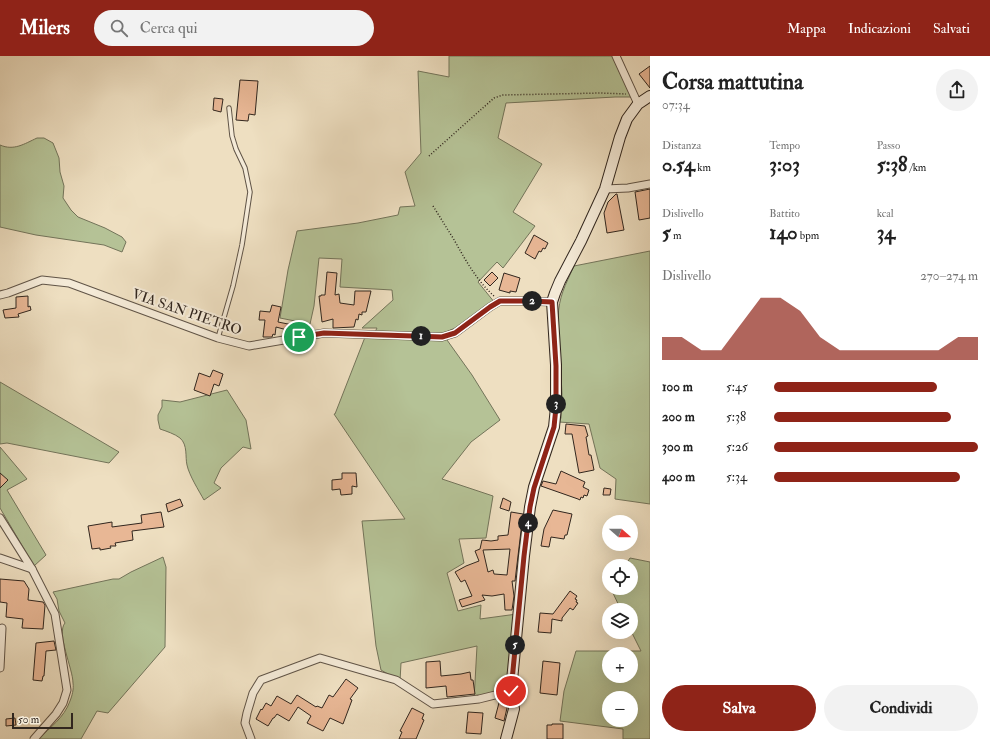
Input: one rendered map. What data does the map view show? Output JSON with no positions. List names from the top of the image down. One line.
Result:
{"streets":{"street":["VIA SAN PIETRO"]},"scale_bar":"50 m","north":"right","page":{"header":"Milers","search":"Cerca qui","nav":["Mappa","Indicazioni","Salvati"],"heading":["Corsa mattutina","07:34"],"stats":[["Distanza","0.54 km"],["Tempo","3:03"],["Passo","5:38 /km"],["Dislivello","5 m"],["Battito","140 bpm"],["kcal","34"]],"chart":["Dislivello","270–274 m"],"pins":["2","1","3","4","5"],"list":[{"name":"100 m","note":"5:45"},{"name":"200 m","note":"5:38"},{"name":"300 m","note":"5:26"},{"name":"400 m","note":"5:34"}],"map_buttons":["+","−"],"buttons":["Salva","Condividi"],"scale":"50 m"}}
